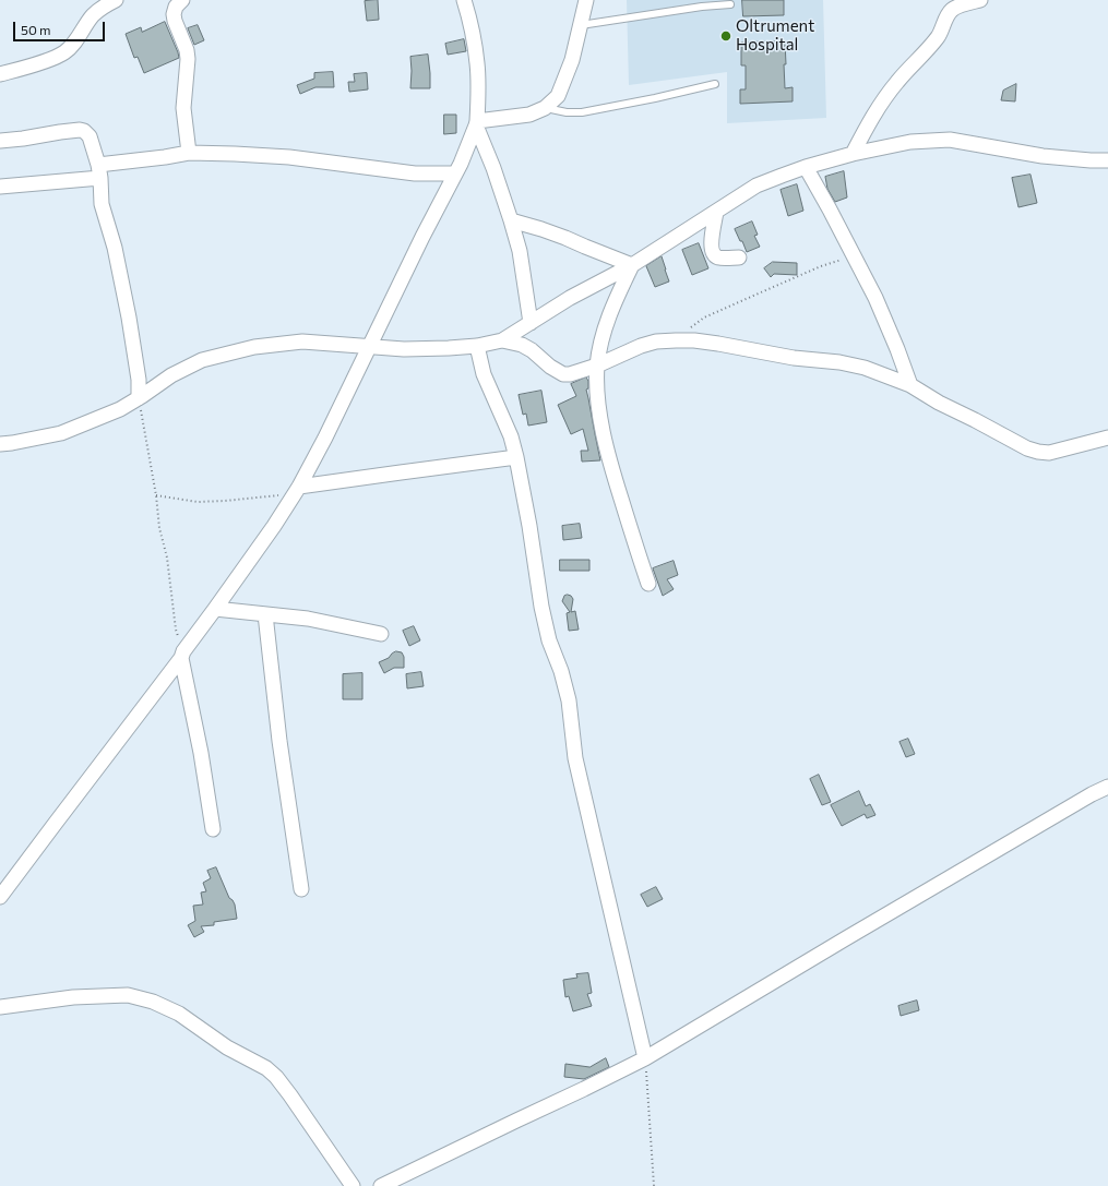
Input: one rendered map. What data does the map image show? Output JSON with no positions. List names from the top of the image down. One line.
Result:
{"places":["Oltrument Hospital"],"scale_bar":"50 m"}
